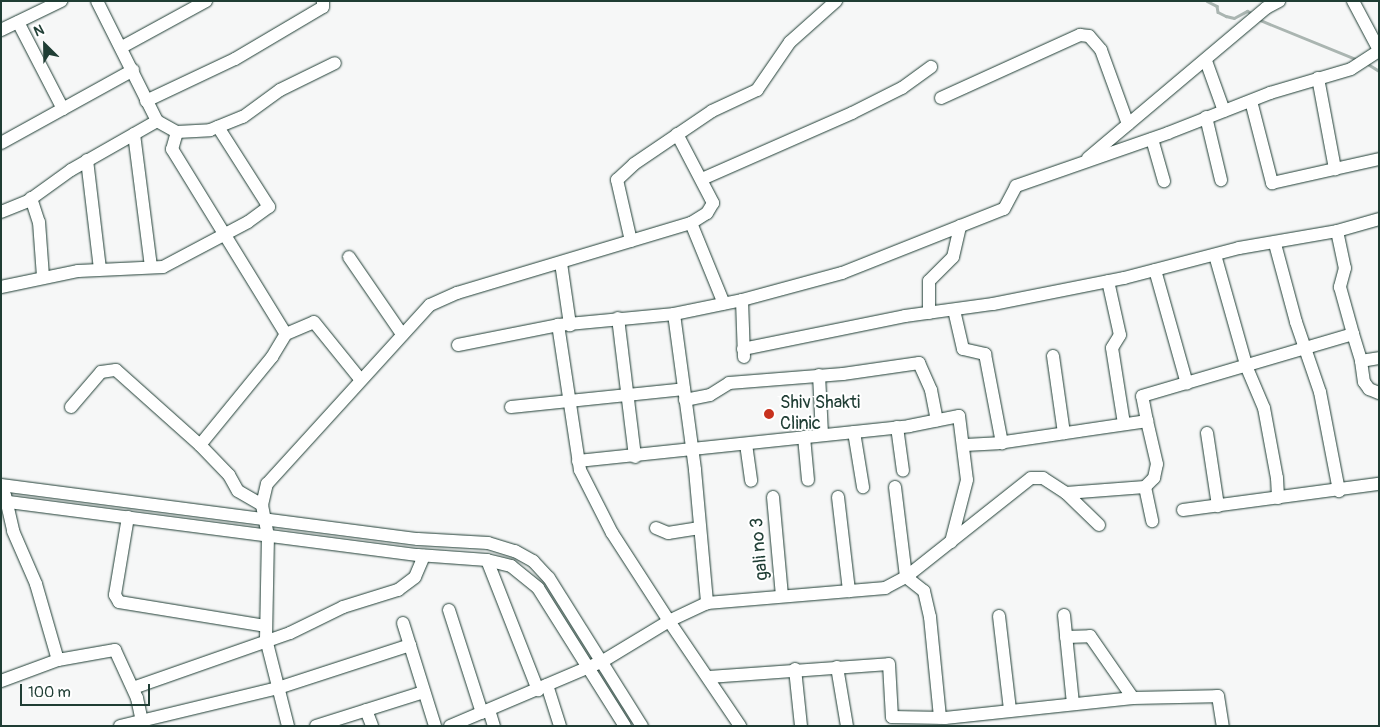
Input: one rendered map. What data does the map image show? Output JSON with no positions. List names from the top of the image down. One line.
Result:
{"streets":{"street":["gali no 3"]},"places":["Shiv Shakti Clinic"],"scale_bar":"100 m","north":"top left"}
